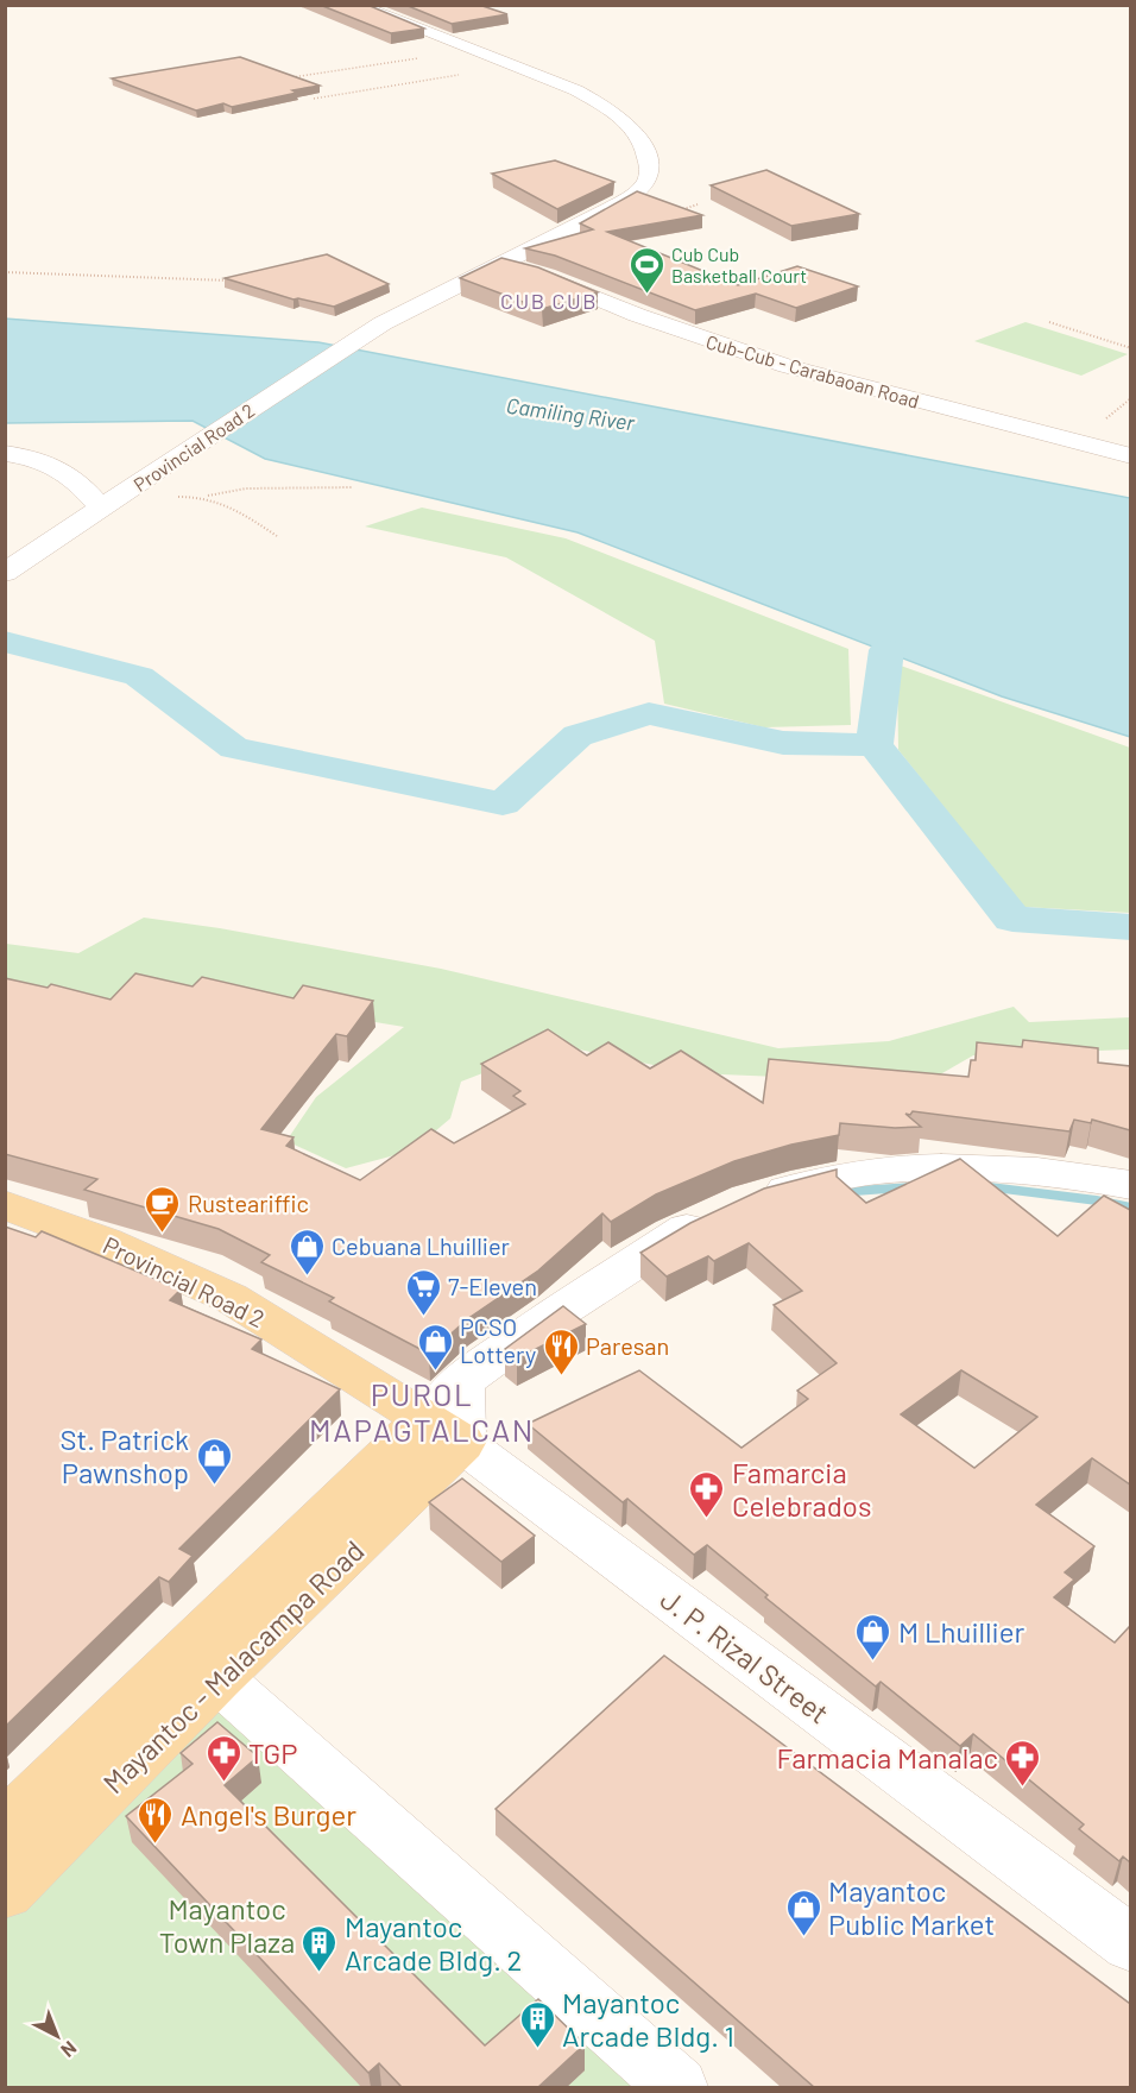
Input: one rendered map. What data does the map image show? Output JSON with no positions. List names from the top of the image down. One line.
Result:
{"streets":{"main road":["Provincial Road 2","Mayantoc - Malacampa Road"],"street":["Cub-Cub - Carabaoan Road","J. P. Rizal Street"]},"crossings":[["Cub-Cub - Carabaoan Road","Provincial Road 2"],["Provincial Road 2","J. P. Rizal Street"],["Provincial Road 2","Mayantoc - Malacampa Road"],["J. P. Rizal Street","Mayantoc - Malacampa Road"]],"districts":["CUB CUB","PUROL MAPAGTALCAN"],"water":["Camiling River"],"parks":["Mayantoc Town Plaza"],"places":{"sports":["Cub Cub Basketball Court"],"cafe":["Rusteariffic"],"shop":["Cebuana Lhuillier","PCSO Lottery","St. Patrick Pawnshop","M Lhuillier","Mayantoc Public Market"],"supermarket":["7-Eleven"],"restaurant":["Paresan","Angel's Burger"],"pharmacy":["Famarcia Celebrados","TGP","Farmacia Manalac"],"building":["Mayantoc Arcade Bldg. 2","Mayantoc Arcade Bldg. 1"]},"north":"bottom right"}
